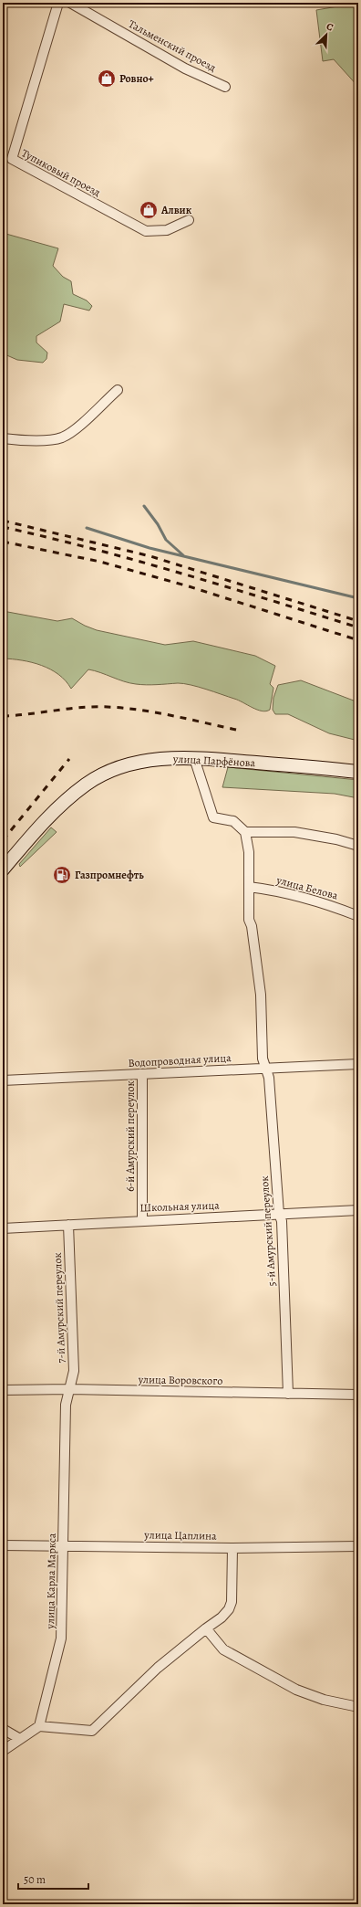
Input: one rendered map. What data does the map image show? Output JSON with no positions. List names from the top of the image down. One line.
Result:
{"streets":{"main road":["улица Парфёнова"],"street":["Тальменский проезд","Тупиковый проезд","улица Белова","Водопроводная улица","6-й Амурский переулок","Школьная улица","5-й Амурский переулок","7-й Амурский переулок","улица Воровского","улица Цаплина","улица Карла Маркса"]},"crossings":[["улица Белова","5-й Амурский переулок"],["Водопроводная улица","6-й Амурский переулок"],["Водопроводная улица","5-й Амурский переулок"],["6-й Амурский переулок","Школьная улица"],["Школьная улица","5-й Амурский переулок"],["Школьная улица","7-й Амурский переулок"],["5-й Амурский переулок","улица Воровского"],["7-й Амурский переулок","улица Воровского"],["7-й Амурский переулок","улица Карла Маркса"],["улица Воровского","улица Карла Маркса"],["улица Цаплина","улица Карла Маркса"]],"places":{"shop":["Ровно+","Алвик"],"fuel station":["Газпромнефть"]},"scale_bar":"50 m","north":"top right"}
